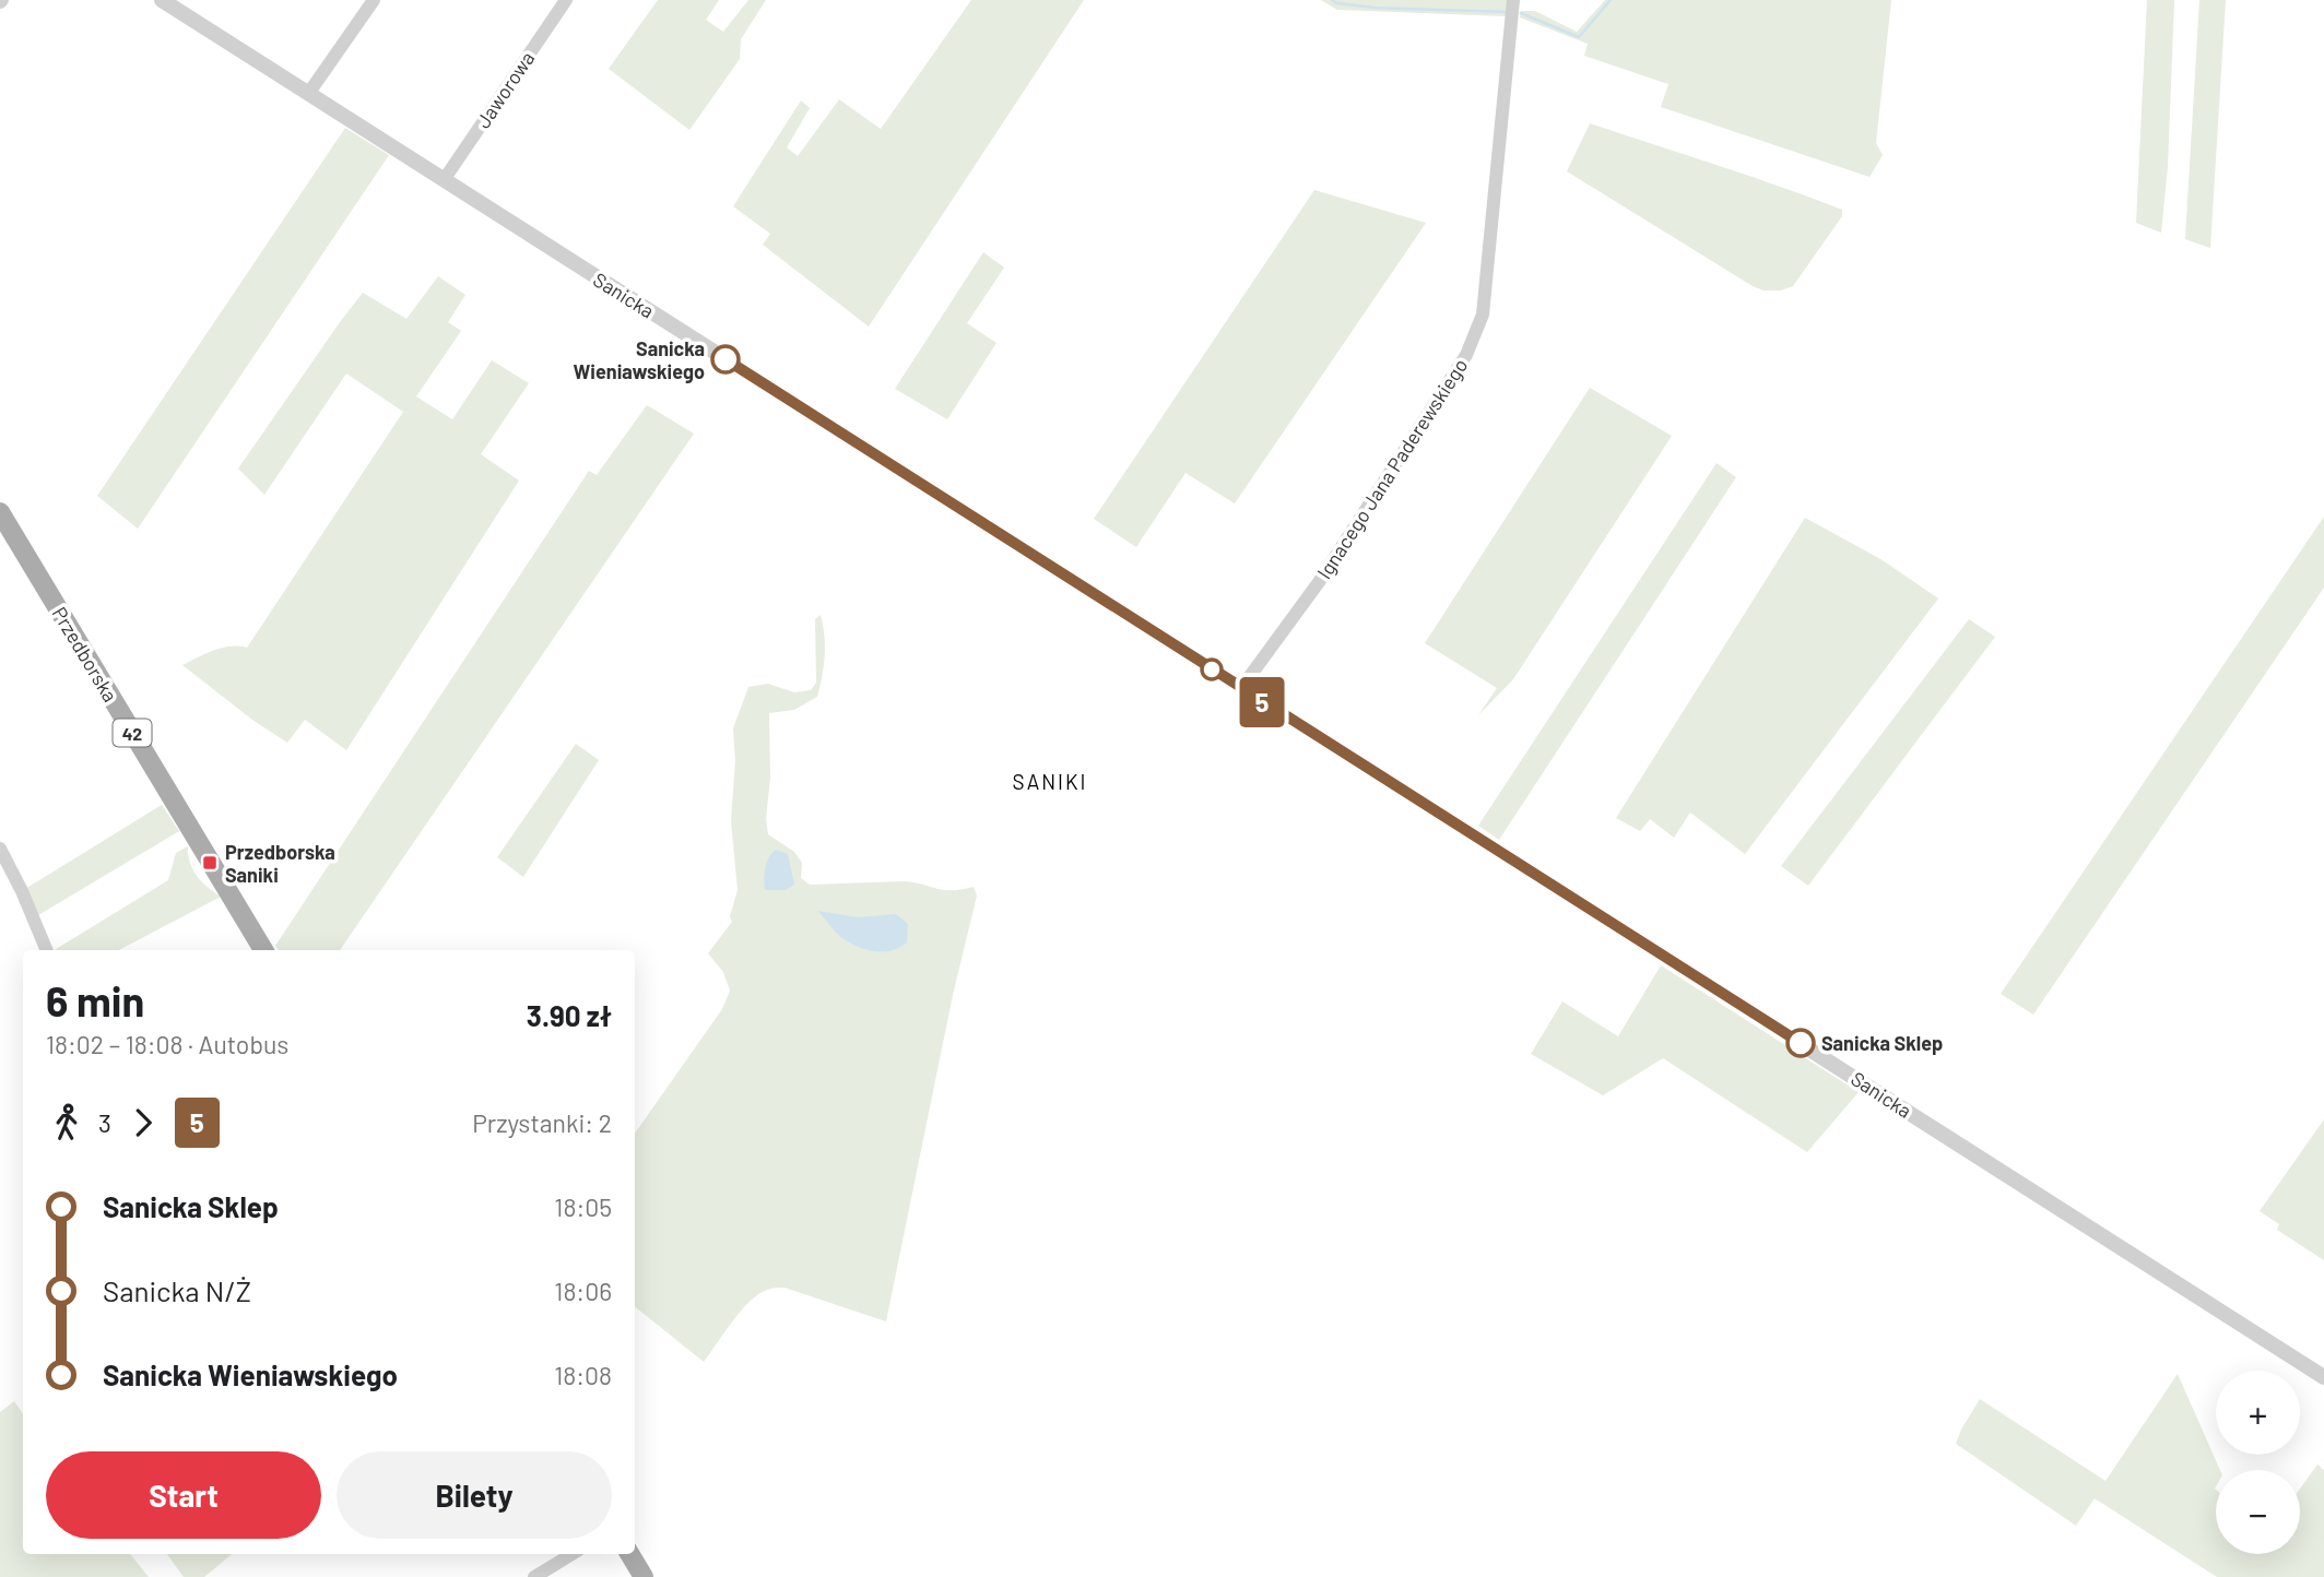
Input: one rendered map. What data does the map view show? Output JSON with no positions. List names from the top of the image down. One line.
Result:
{"streets":{"main road":["Przedborska","42"],"street":["Jaworowa","Sanicka","Ignacego Jana Paderewskiego"]},"crossings":[["Jaworowa","Sanicka"],["Sanicka","Ignacego Jana Paderewskiego"]],"districts":["SANIKI"],"places":{"other":["Sanicka Wieniawskiego","Sanicka Sklep"],"transit":["Przedborska Saniki"]},"lines":["bus line 5"],"page":{"on_map":"5","heading":["6 min","18:02 – 18:08 · Autobus","3.90 zł"],"legs":["3","5","Przystanki: 2"],"list":[{"name":"Sanicka Sklep","value":"18:05"},{"name":"Sanicka N/Ż","value":"18:06"},{"name":"Sanicka Wieniawskiego","value":"18:08"}],"map_buttons":["+","−"],"buttons":["Start","Bilety"]}}
